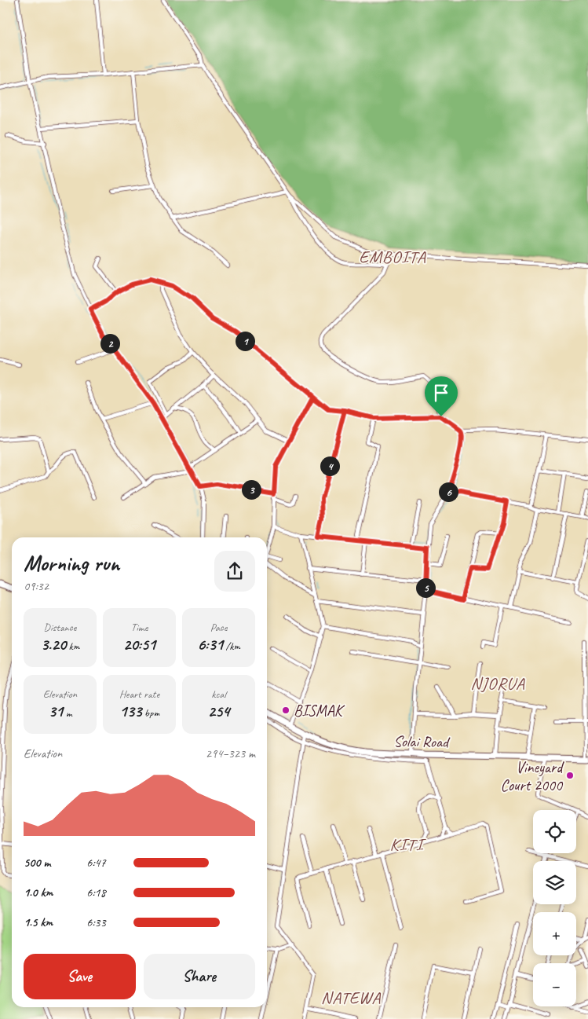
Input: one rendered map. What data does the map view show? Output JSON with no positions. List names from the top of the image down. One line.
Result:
{"streets":{"highway":["Solai Road"]},"districts":["EMBOITA","NJORUA","KITI","NATEWA"],"places":["BISMAK","Vineyard Court 2000"],"page":{"pins":["1","2","4","3","6","5"],"heading":["Morning run","09:32"],"stats":[["Distance","3.20 km"],["Time","20:51"],["Pace","6:31 /km"],["Elevation","31 m"],["Heart rate","133 bpm"],["kcal","254"]],"chart":["Elevation","294–323 m"],"map_buttons":["+","−"],"list":[{"name":"500 m","note":"6:47"},{"name":"1.0 km","note":"6:18"},{"name":"1.5 km","note":"6:33"}],"buttons":["Save","Share"]}}
